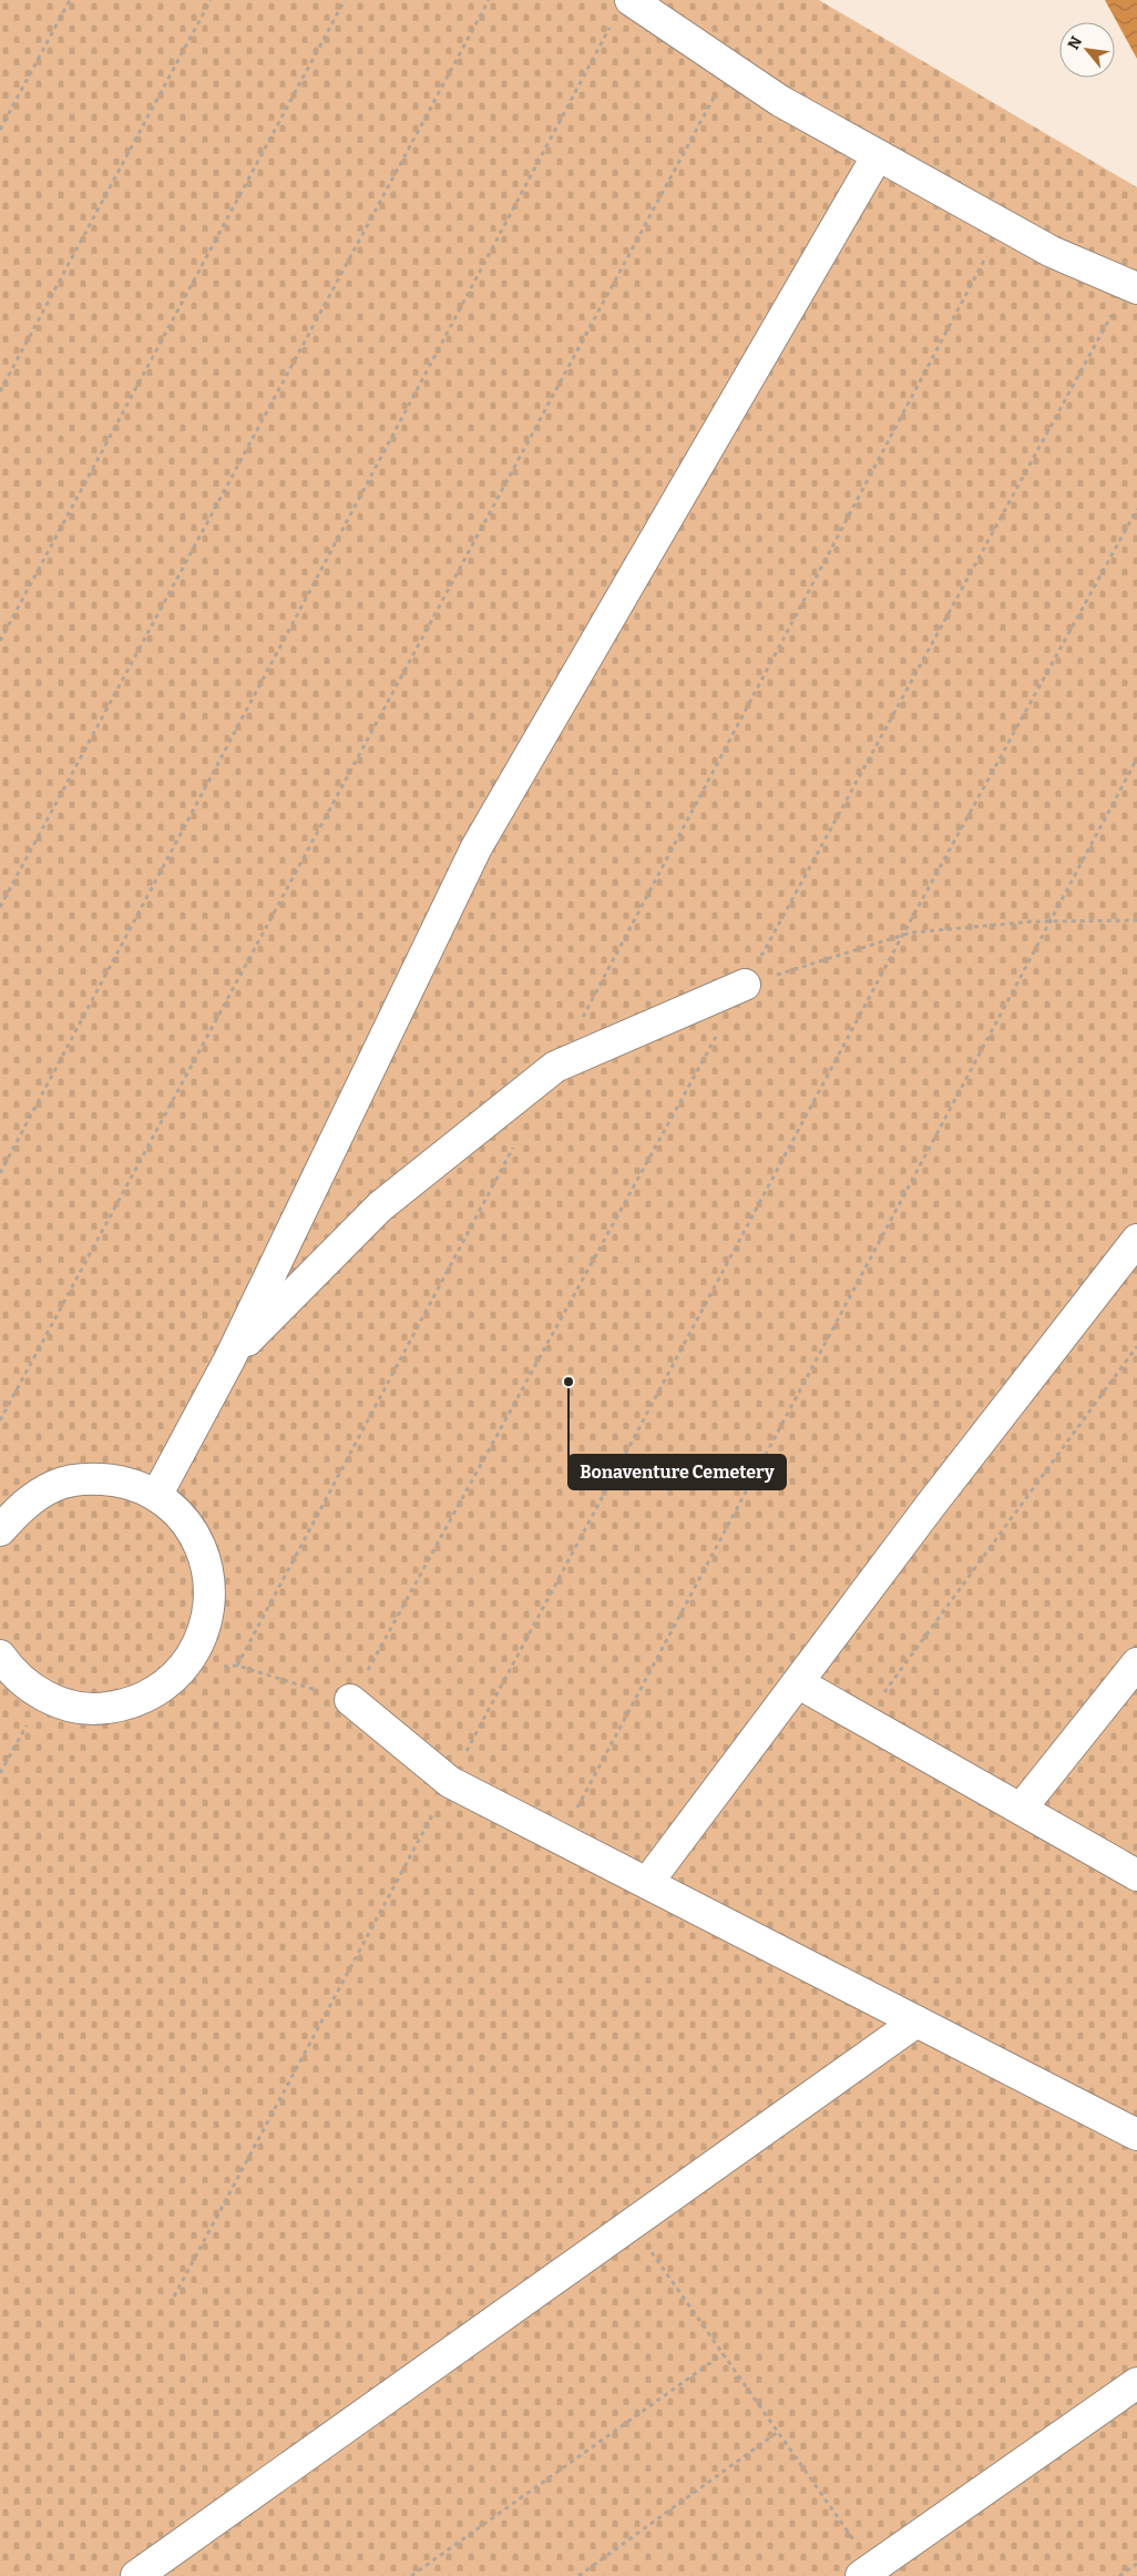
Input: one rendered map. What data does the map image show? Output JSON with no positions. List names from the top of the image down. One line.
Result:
{"places":["Bonaventure Cemetery"],"north":"top left"}
